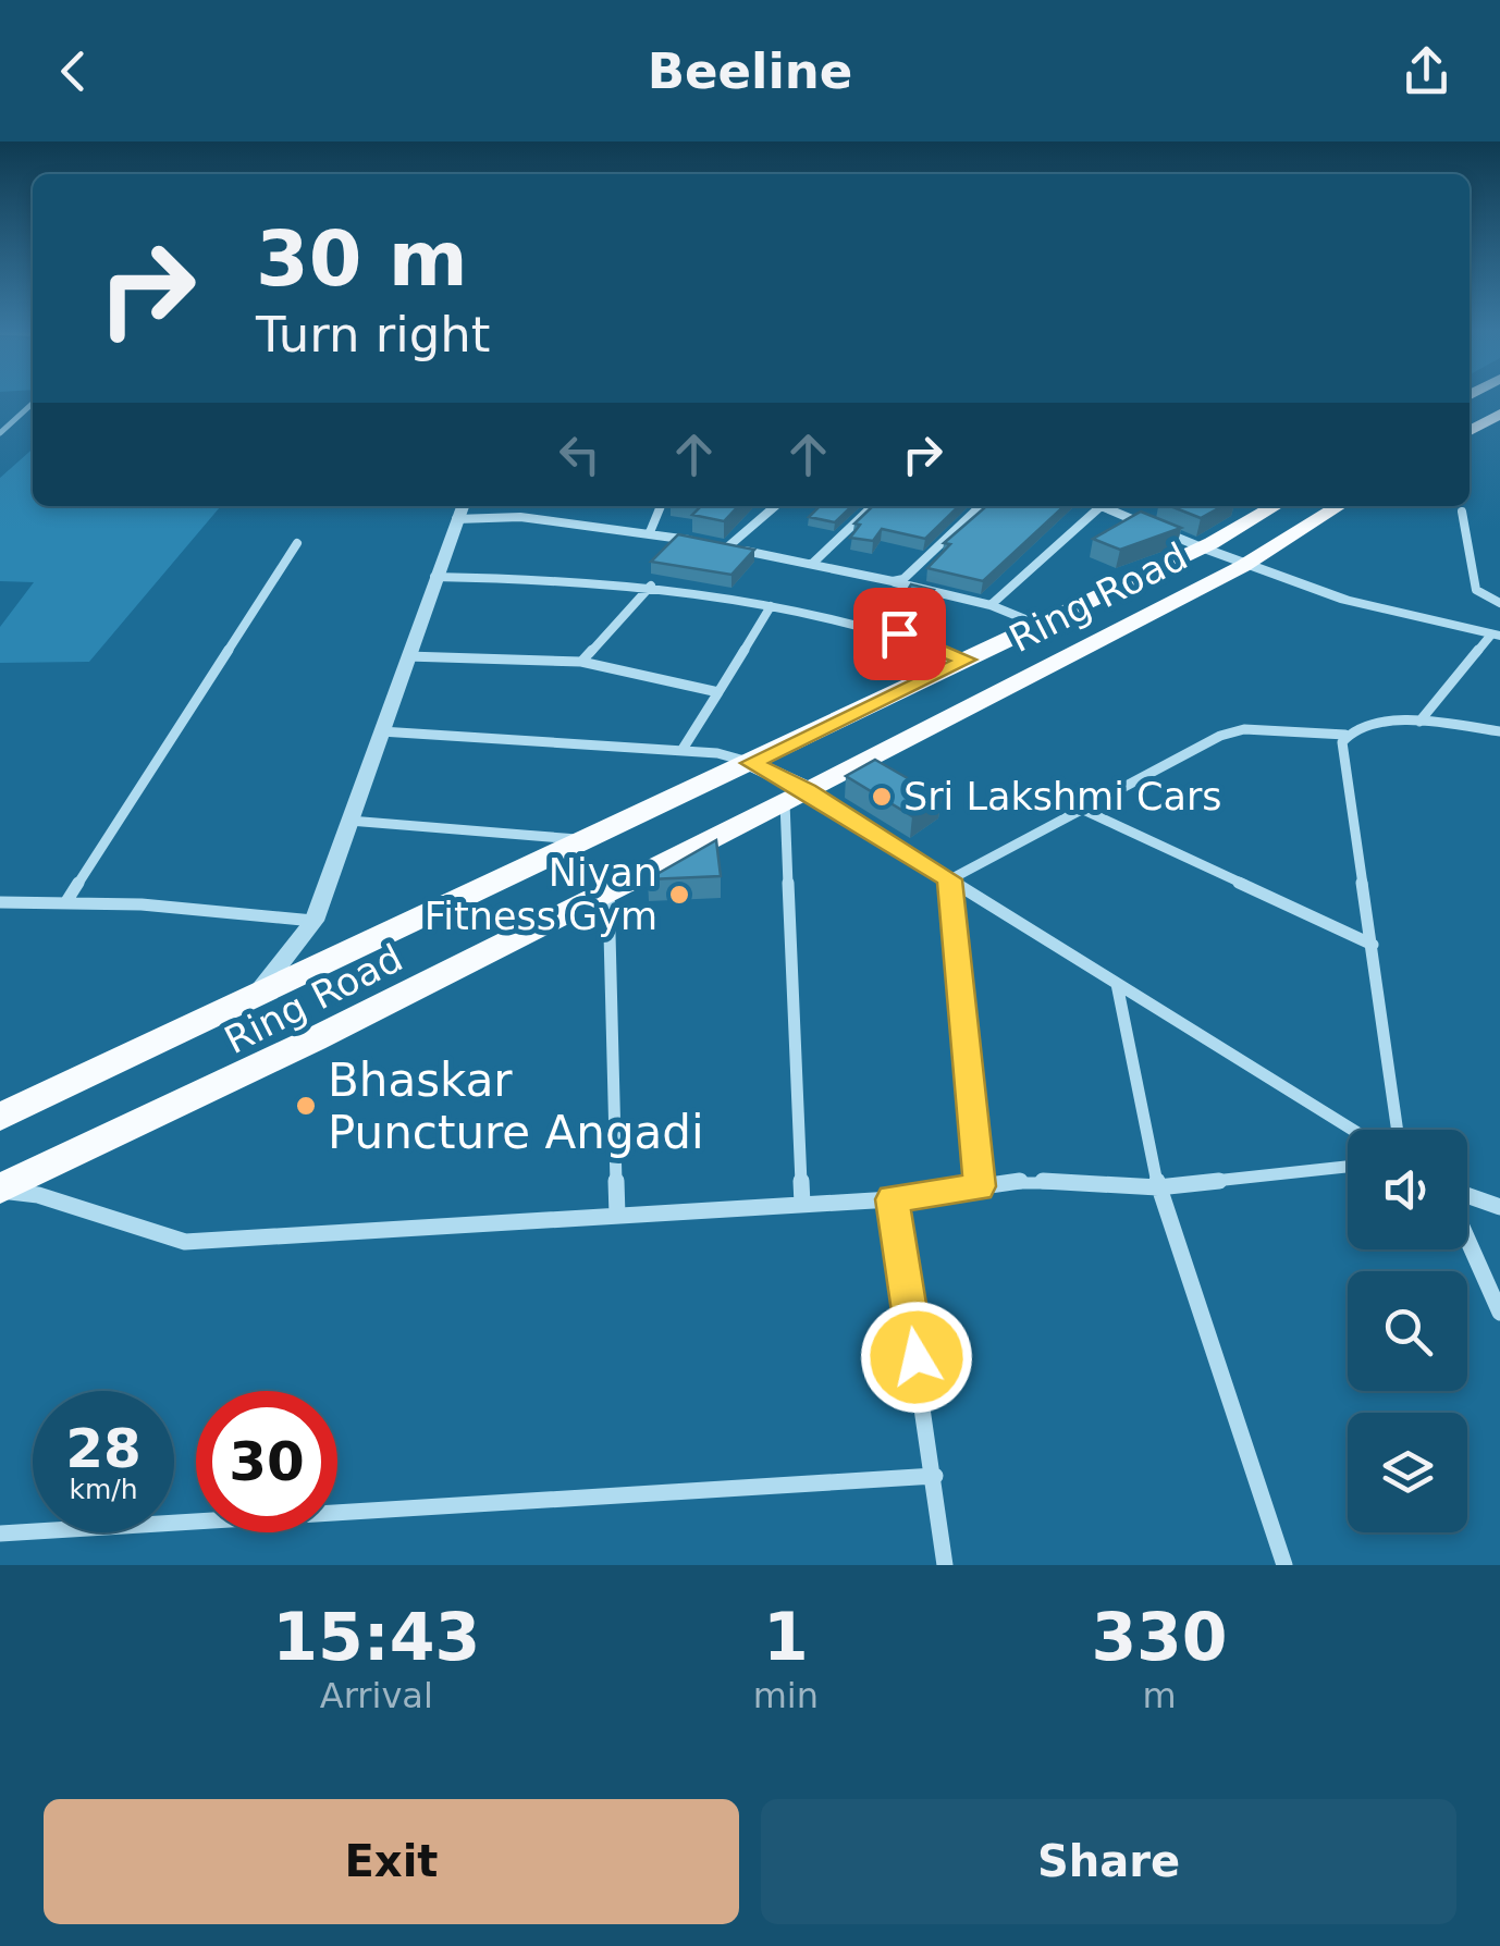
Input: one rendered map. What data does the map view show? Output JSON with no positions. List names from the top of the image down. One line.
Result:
{"streets":{"main road":["Ring Road"]},"places":["Sri Lakshmi Cars","Niyan Fitness Gym","Bhaskar Puncture Angadi"],"page":{"header":"Beeline","turn":["30 m","Turn right"],"speed":"28 km/h","limit":"30","eta":["15:43","Arrival","1","min","330","m"],"buttons":["Exit","Share"]}}
